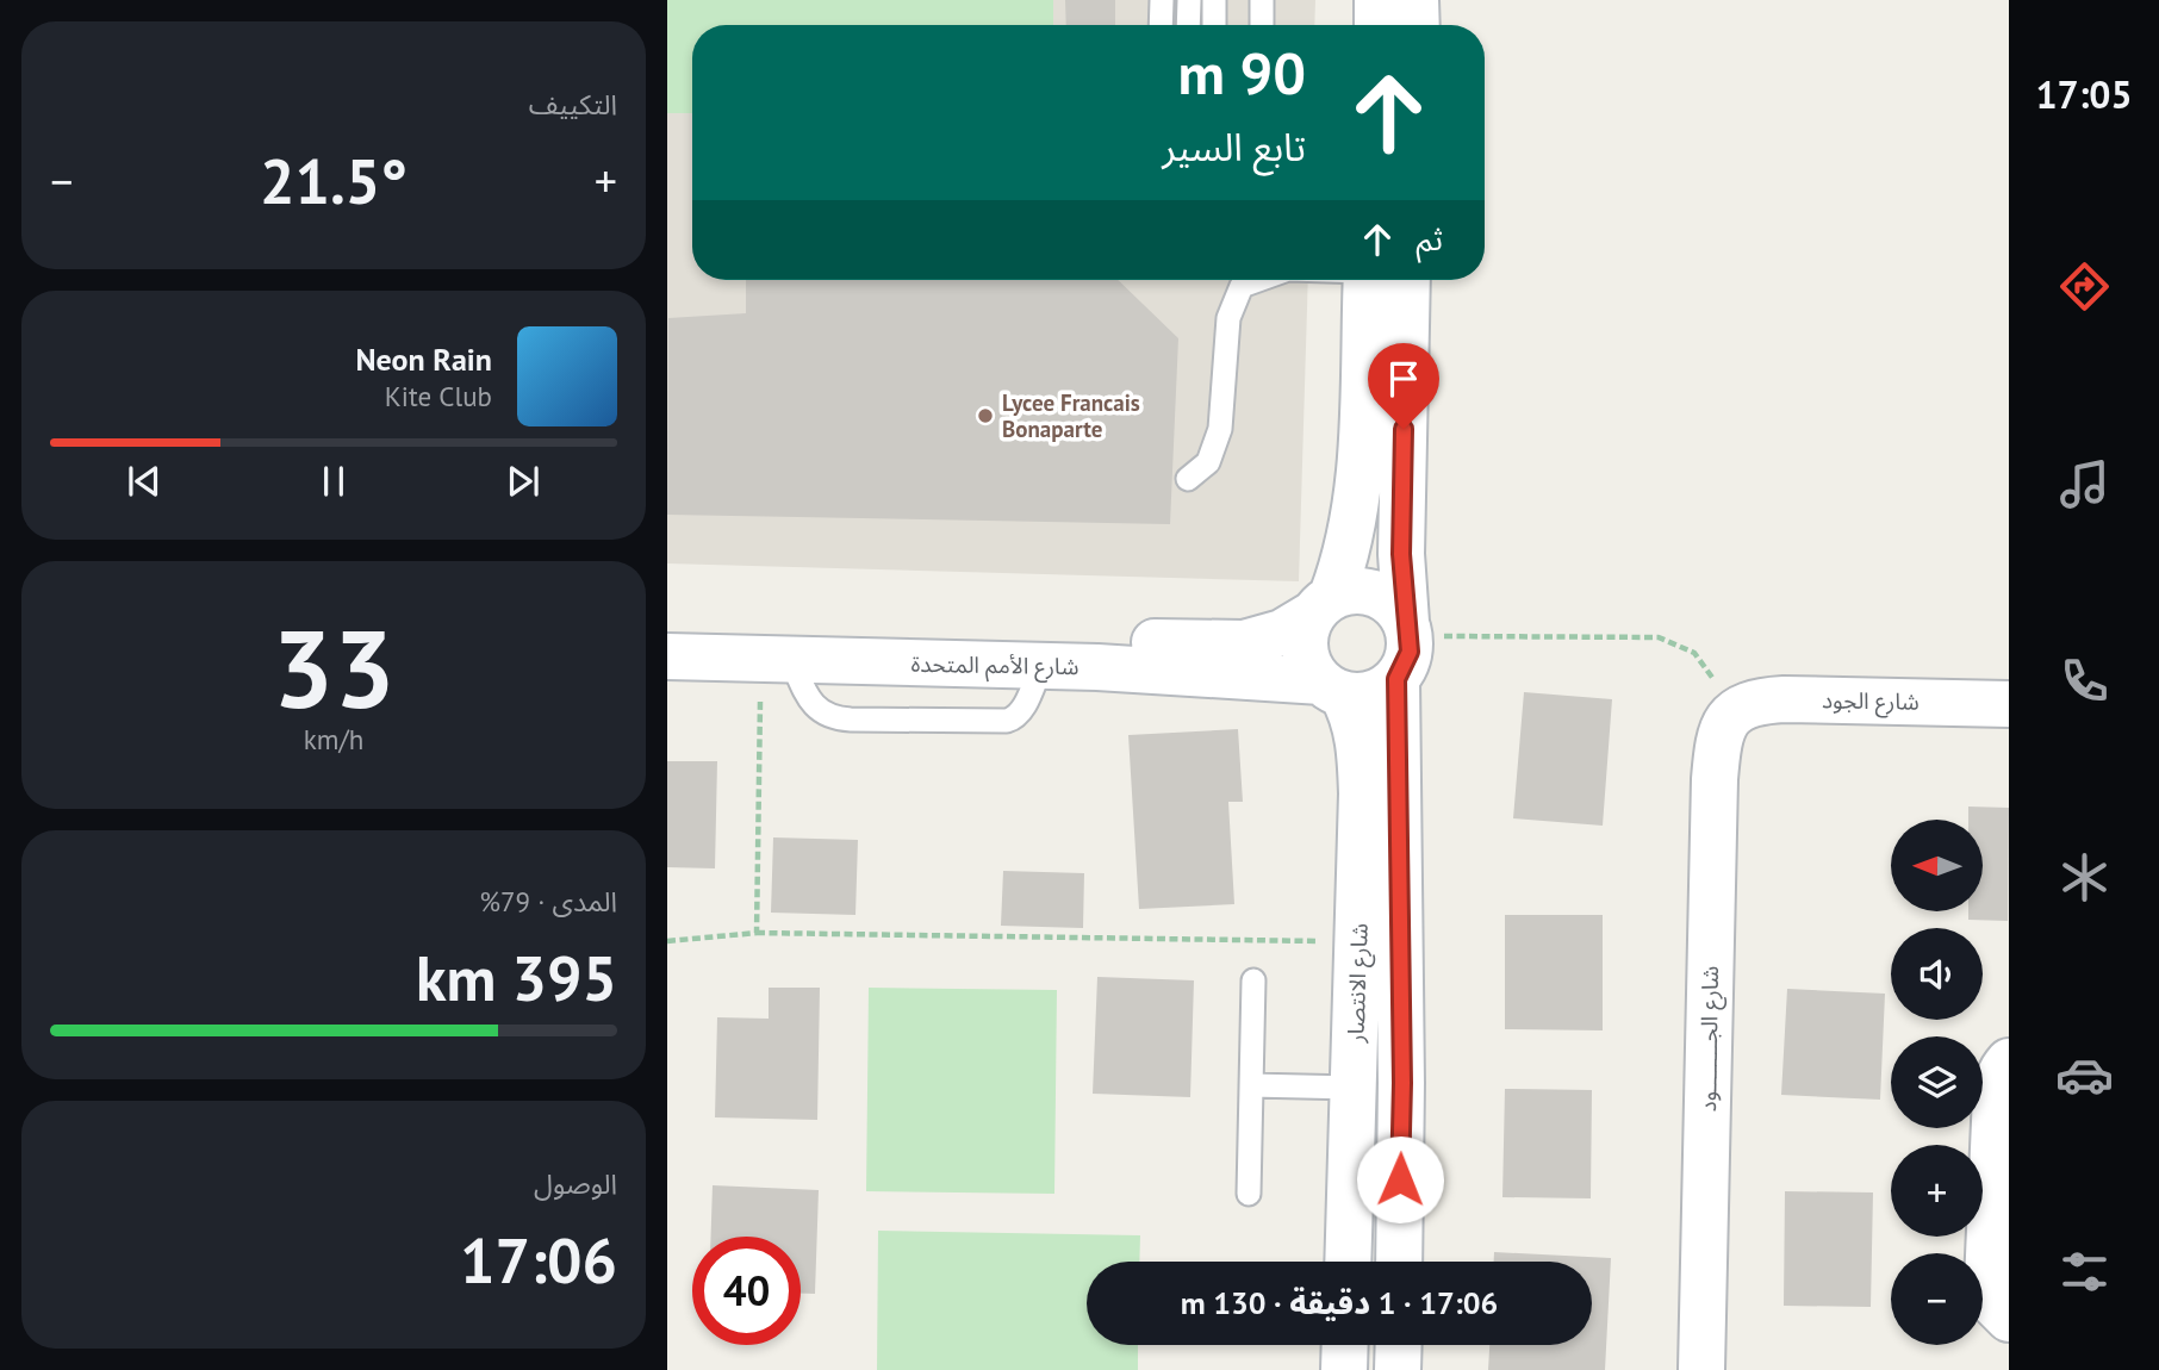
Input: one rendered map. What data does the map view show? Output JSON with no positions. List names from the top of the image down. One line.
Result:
{"streets":{"street":["شارع الأمم المتحدة","شارع الجود","شارع الانتصار","شارع الجــــــــود"]},"crossings":[["شارع الأمم المتحدة","شارع الانتصار"],["شارع الجود","شارع الجــــــــود"]],"places":["Lycee Francais Bonaparte"],"north":"left","page":{"tabs":"17:05","tile":["التكييف",["33","km/h"],["المدى · 79%","395 km"],["الوصول","17:06"]],"turn":["90 m","تابع السير"],"heat":["−","21.5°","+"],"then":"ثم","song":["Neon Rain","Kite Club"],"map_buttons":["+","−"],"limit":"40","trip":"17:06 · 1 دقيقة · 130 m"}}
